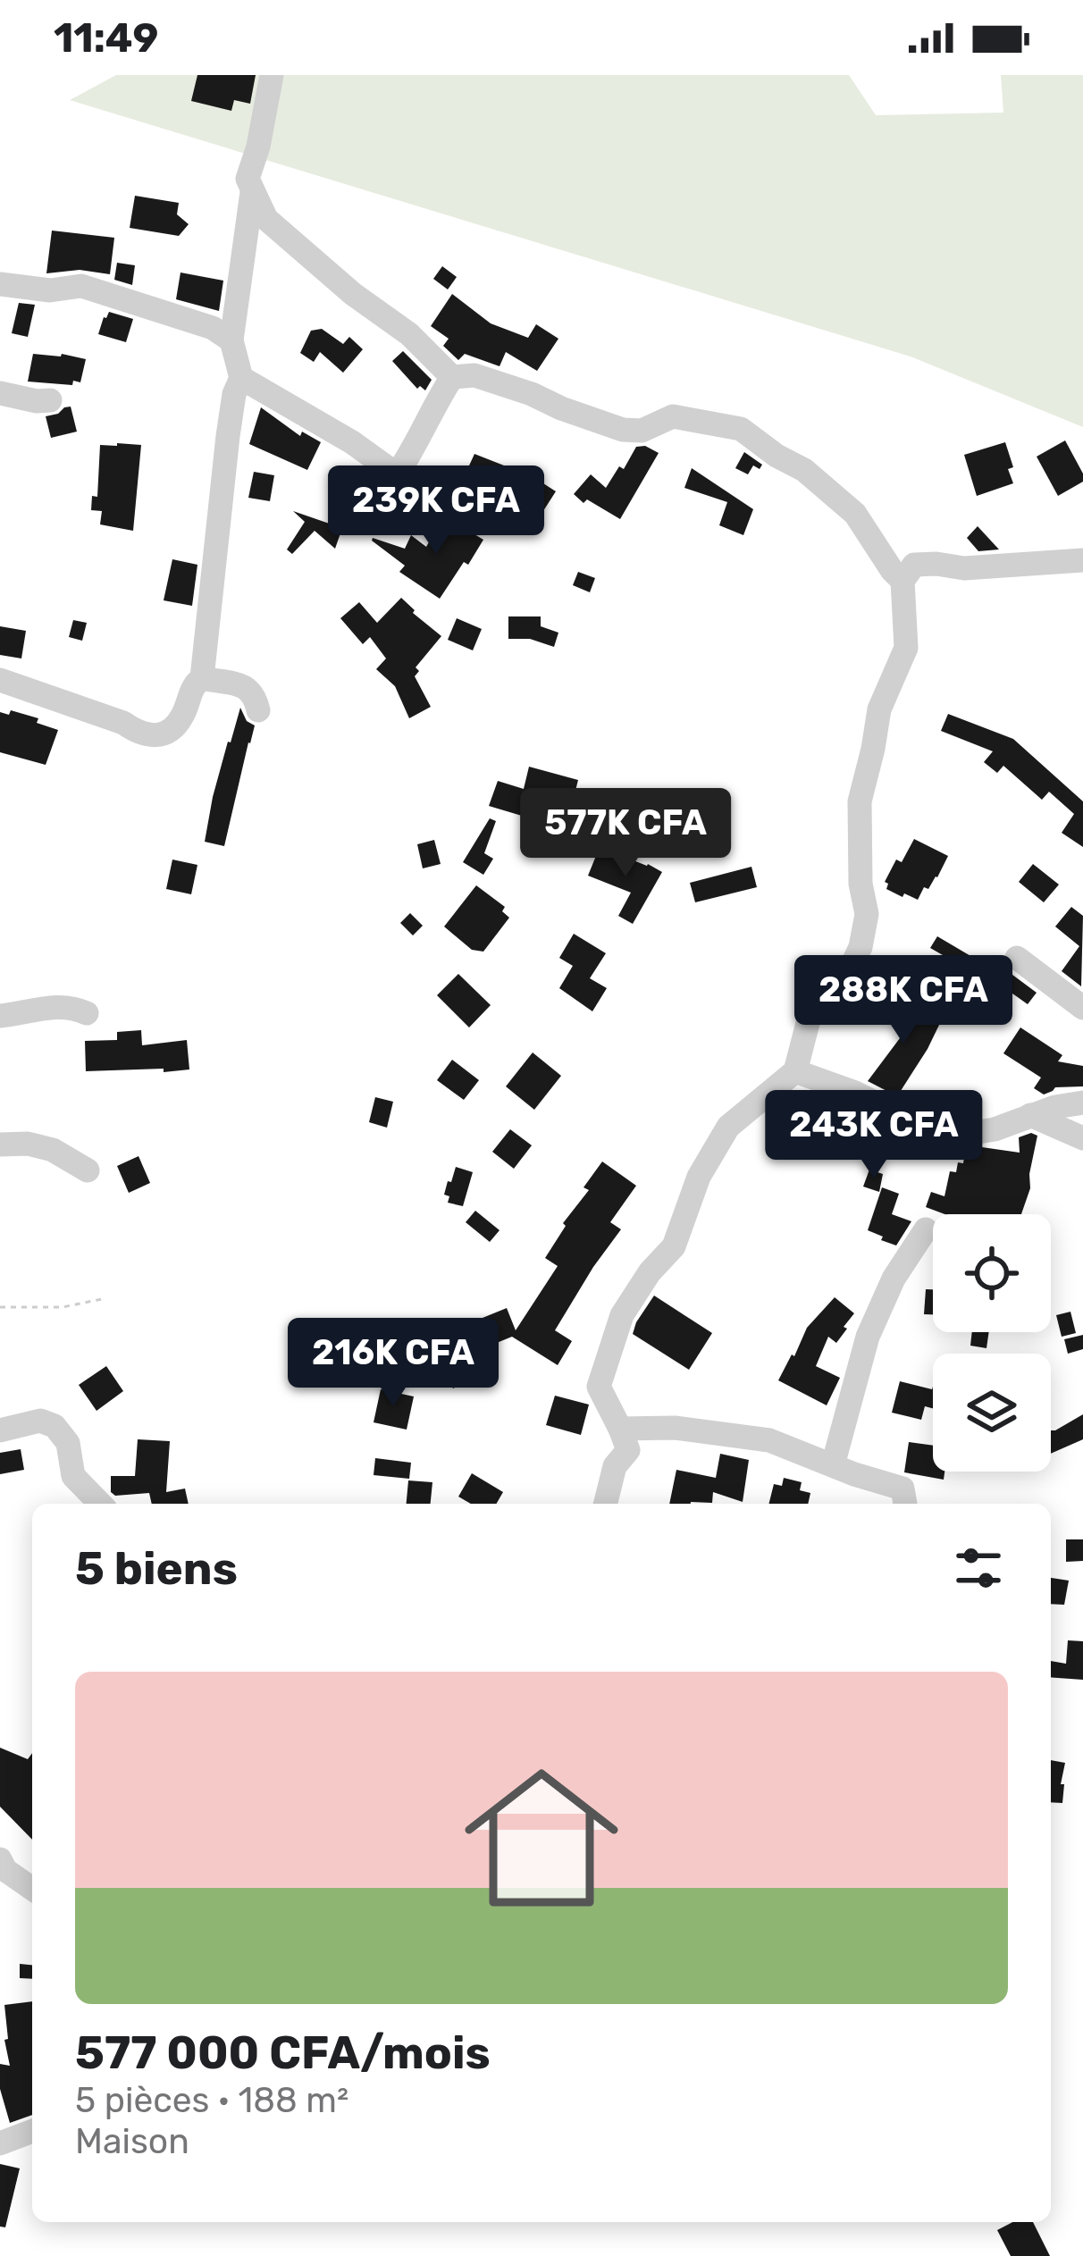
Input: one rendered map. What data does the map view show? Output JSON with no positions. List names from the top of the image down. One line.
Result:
{"page":{"status":"11:49","price":["239K CFA","577K CFA","288K CFA","243K CFA","216K CFA"],"heading":"5 biens","list":[{"name":"577 000 CFA/mois","note":"5 pièces · 188 m² · Maison"}]}}
